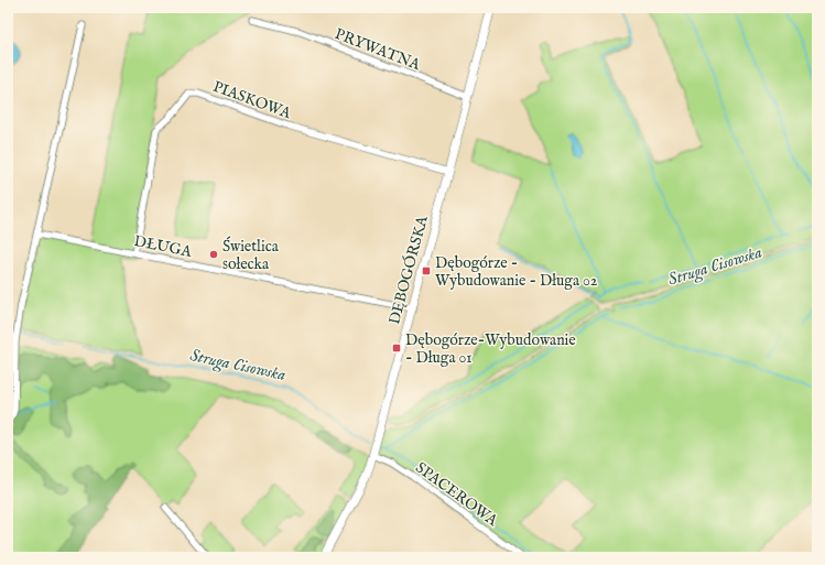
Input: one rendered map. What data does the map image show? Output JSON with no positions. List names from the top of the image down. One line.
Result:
{"streets":{"street":["PRYWATNA","PIASKOWA","DŁUGA","DĘBOGÓRSKA","SPACEROWA"]},"crossings":[["PRYWATNA","DĘBOGÓRSKA"],["PIASKOWA","DŁUGA"],["PIASKOWA","DĘBOGÓRSKA"],["DŁUGA","DĘBOGÓRSKA"],["DĘBOGÓRSKA","SPACEROWA"]],"water":["Struga Cisowska"],"places":{"other":["Świetlica sołecka"],"transit":["Dębogórze - Wybudowanie - Długa 02","Dębogórze-Wybudowanie - Długa 01"]}}
